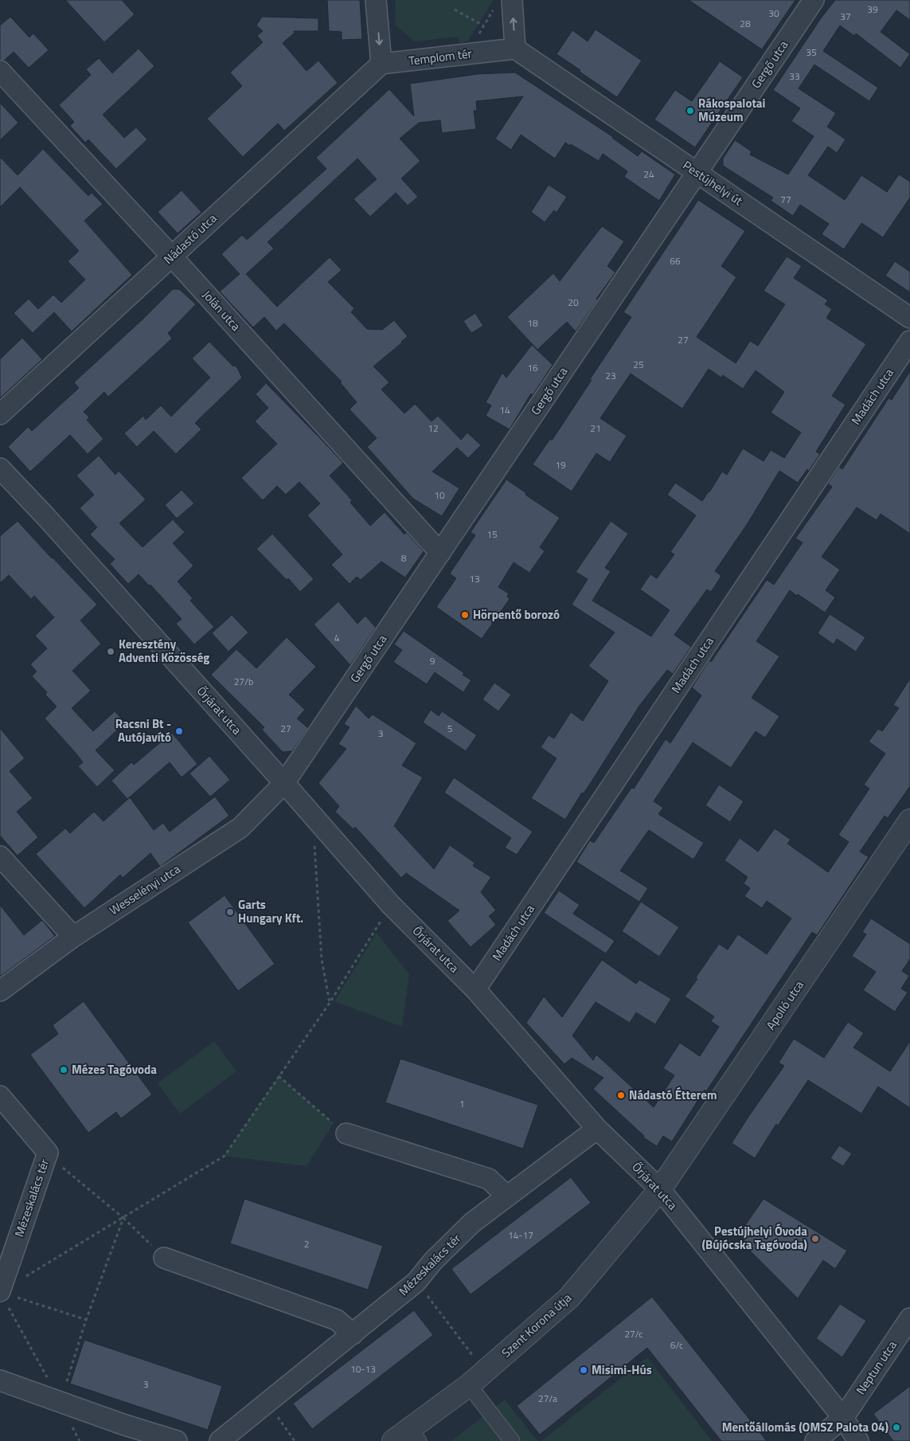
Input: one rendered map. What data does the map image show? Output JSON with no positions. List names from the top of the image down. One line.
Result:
{"streets":{"street":["Templom tér","Gergő utca","Pestújhelyi út","Nádastó utca","Jolán utca","Madách utca","Őrjárat utca","Wesselényi utca","Apolló utca","Mézeskalács tér","Szent Korona útja","Neptun utca"]},"crossings":[["Templom tér","Pestújhelyi út"],["Templom tér","Nádastó utca"],["Gergő utca","Pestújhelyi út"],["Gergő utca","Jolán utca"],["Gergő utca","Őrjárat utca"],["Gergő utca","Wesselényi utca"],["Nádastó utca","Jolán utca"],["Madách utca","Őrjárat utca"],["Őrjárat utca","Wesselényi utca"],["Őrjárat utca","Apolló utca"],["Őrjárat utca","Mézeskalács tér"],["Őrjárat utca","Szent Korona útja"],["Őrjárat utca","Neptun utca"],["Apolló utca","Szent Korona útja"]],"places":["Rákospalotai Múzeum","Hörpentő borozó","Keresztény Adventi Közösség","Racsni Bt - Autójavító","Garts Hungary Kft.","Mézes Tagóvoda","Nádastó Étterem","Pestújhelyi Óvoda (Bújócska Tagóvoda)","Misimi-Hús","Mentőállomás (OMSZ Palota 04)"],"house_numbers":["39","30","37","28","35","33","24","77","66","20","18","27","25","16","23","14","12","21","19","10","15","8","13","4","9","27/b","27","5","3","1","14-17","2","27/c","6/c","10-13","3","27/a"]}
